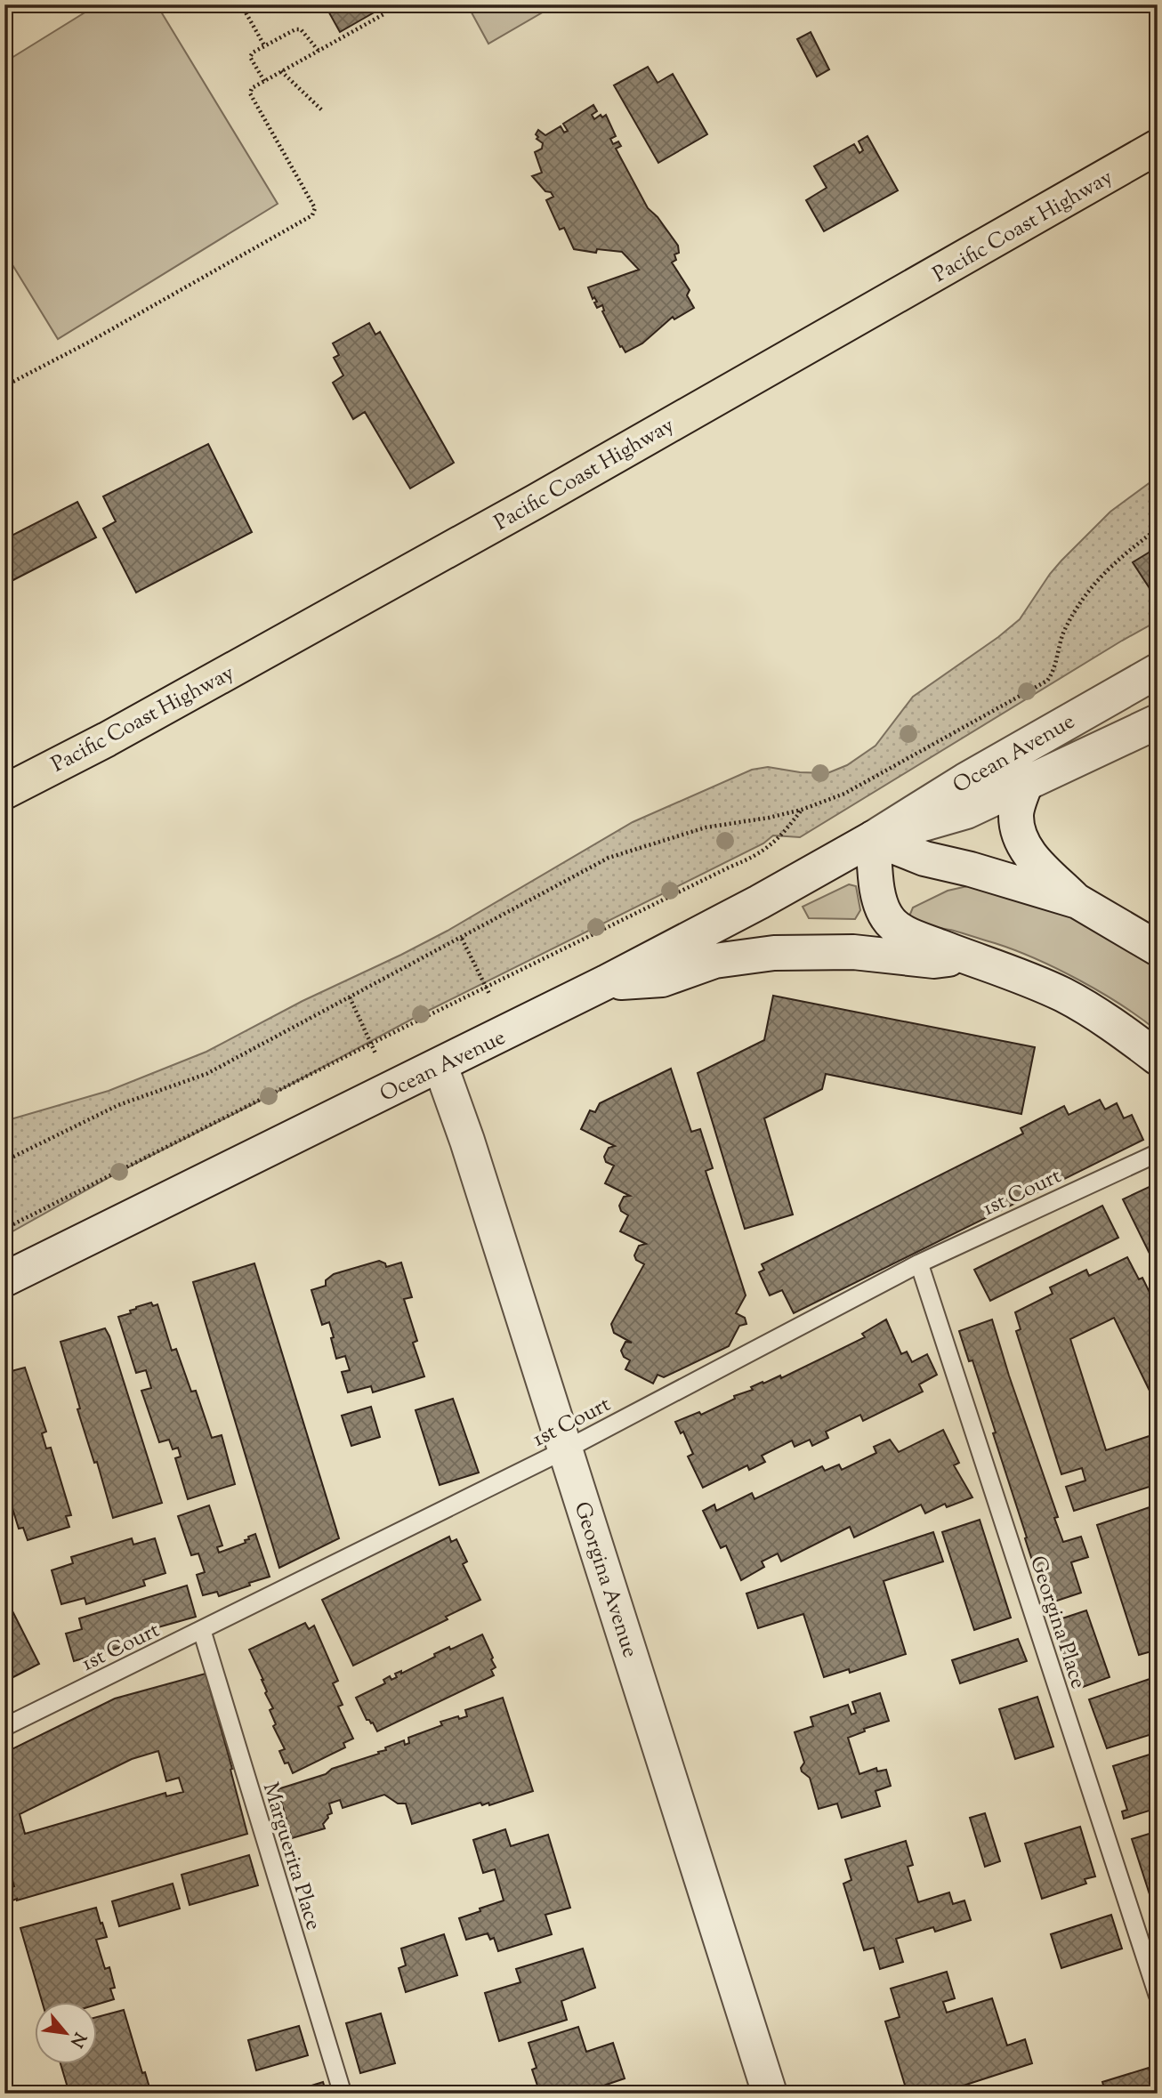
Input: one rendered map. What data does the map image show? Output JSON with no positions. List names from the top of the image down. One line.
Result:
{"streets":{"highway":["Pacific Coast Highway"],"main road":["Ocean Avenue","Georgina Avenue"],"lane":["1st Court","Georgina Place","Marguerita Place"]},"crossings":[["Ocean Avenue","Georgina Avenue"],["1st Court","Georgina Avenue"],["1st Court","Georgina Place"],["1st Court","Marguerita Place"]],"north":"bottom right"}
